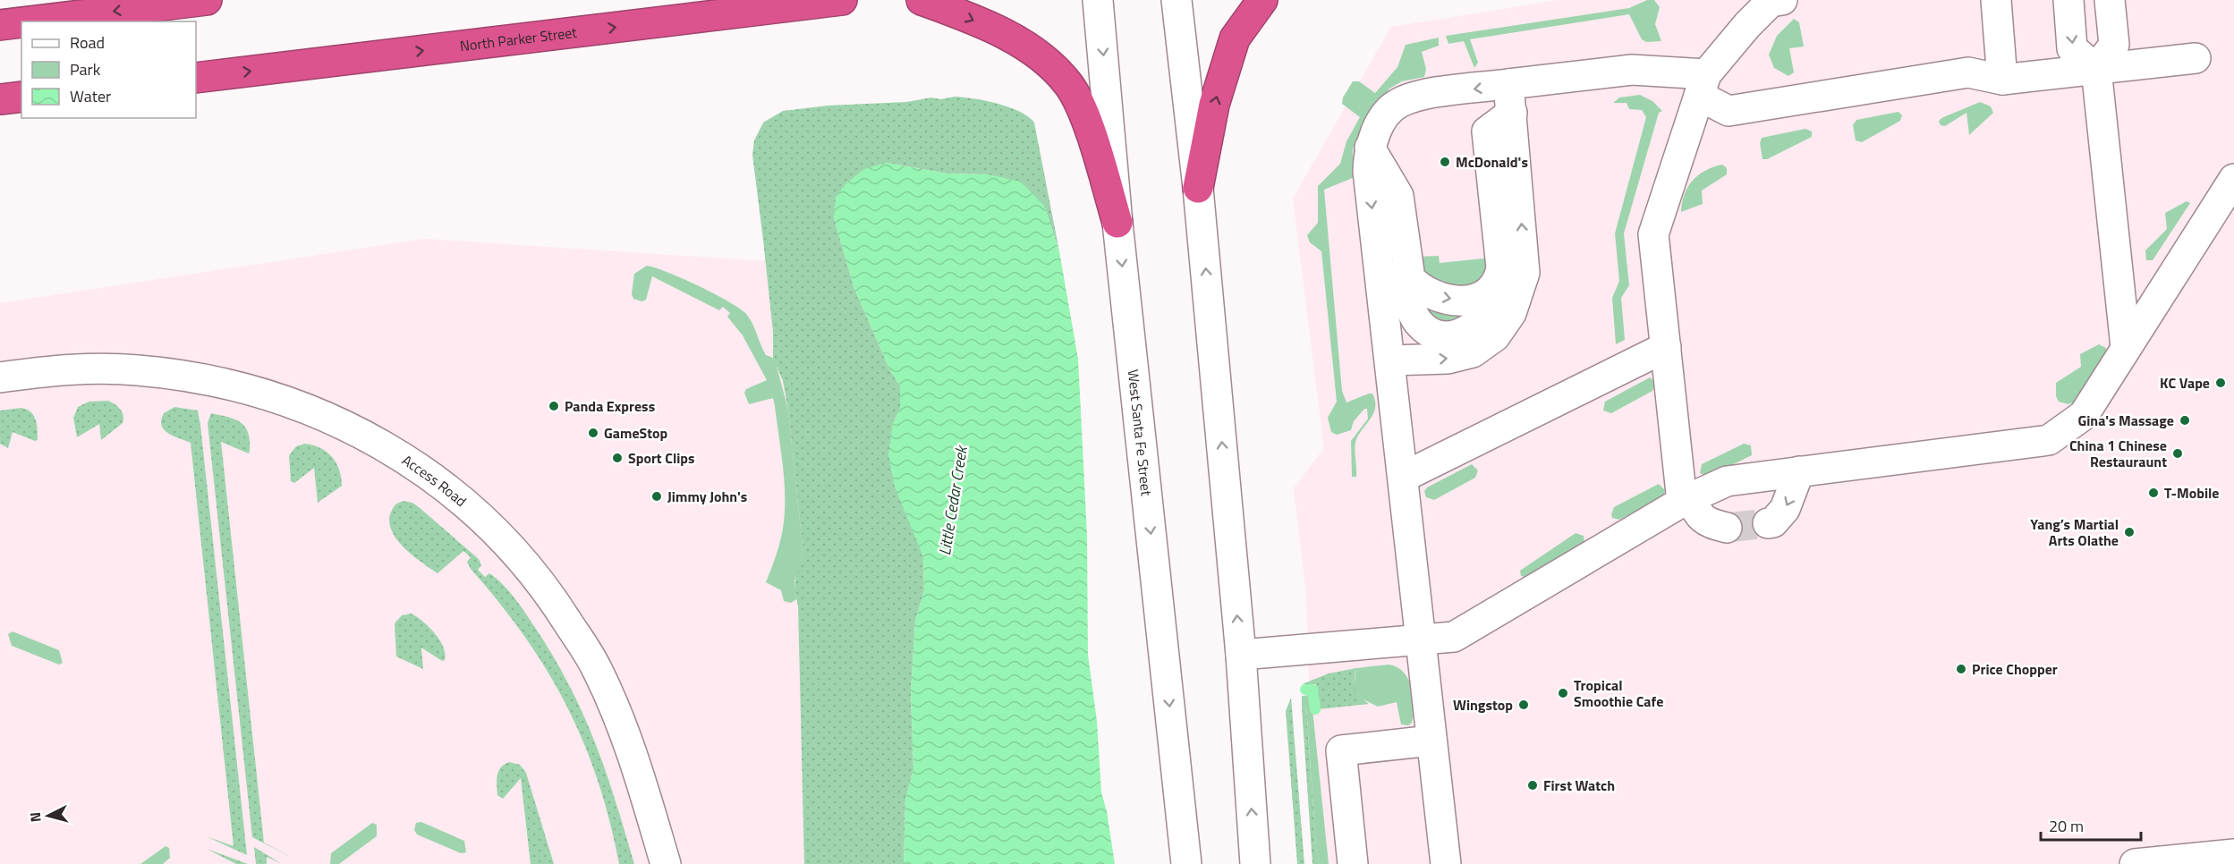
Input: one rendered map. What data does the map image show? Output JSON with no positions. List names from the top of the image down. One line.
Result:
{"streets":{"highway":["North Parker Street"],"street":["West Santa Fe Street","Access Road"]},"one_way":["North Parker Street"],"water":["Little Cedar Creek"],"places":["McDonald's","KC Vape","Panda Express","Gina's Massage","GameStop","China 1 Chinese Restauraunt","Sport Clips","T-Mobile","Jimmy John's","Yang’s Martial Arts Olathe","Price Chopper","Tropical Smoothie Cafe","Wingstop","First Watch"],"legend":["Road","Park","Water"],"scale_bar":"20 m","north":"left"}
